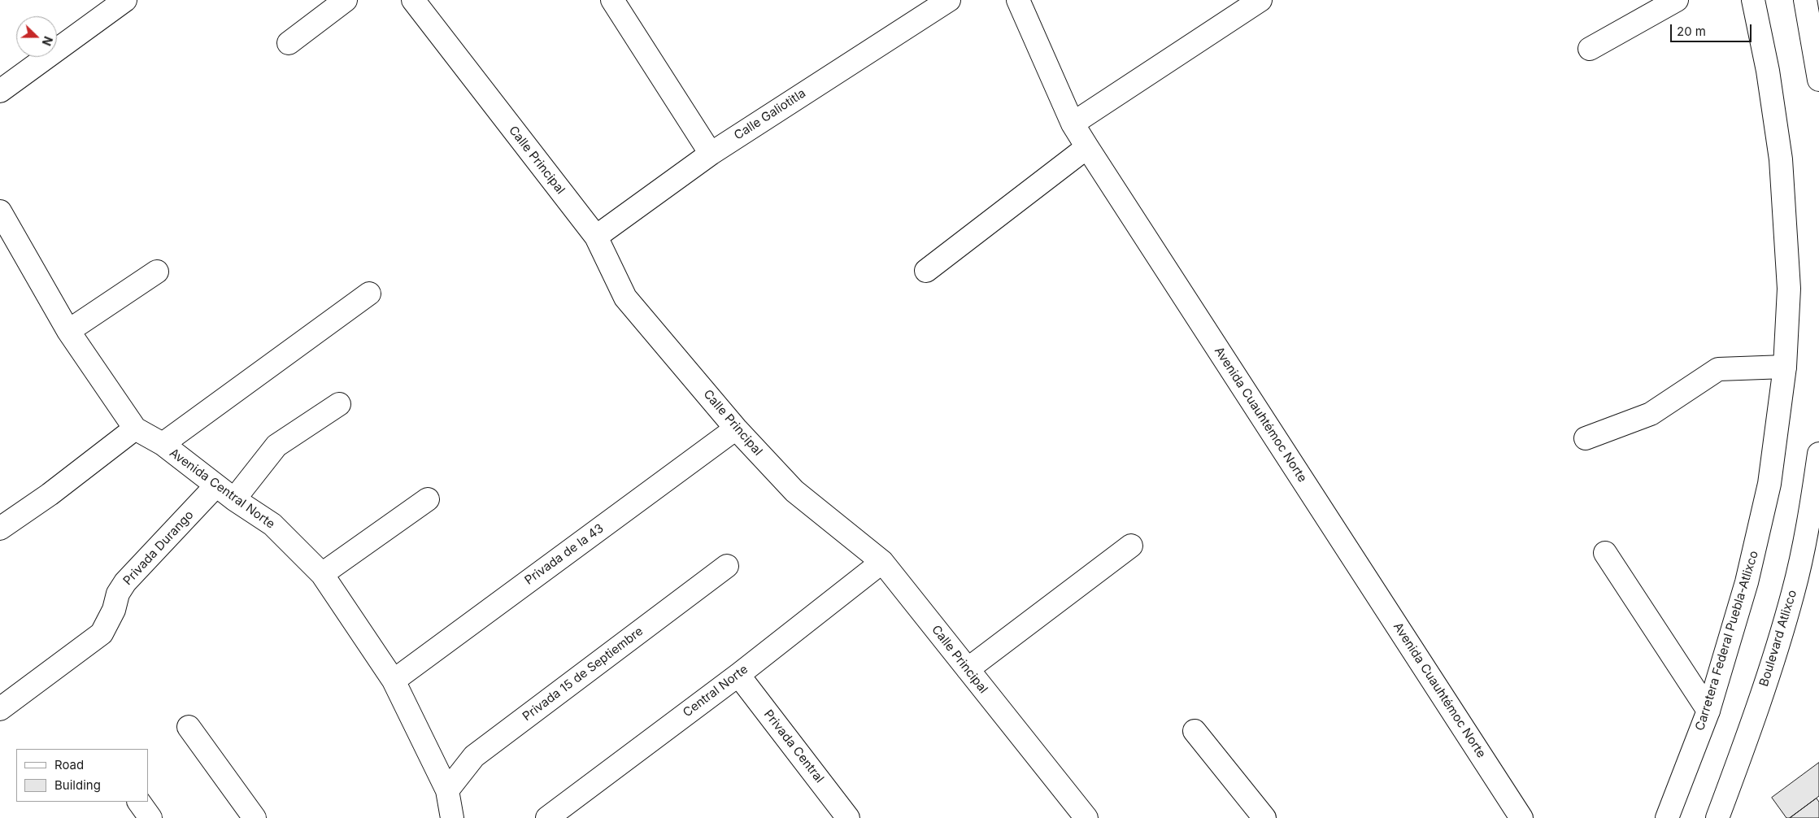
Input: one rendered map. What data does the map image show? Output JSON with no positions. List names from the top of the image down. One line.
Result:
{"streets":{"street":["Calle Galiotitla","Calle Principal","Avenida Cuauhtémoc Norte","Avenida Central Norte","Privada Durango","Privada de la 43","Boulevard Atlixco","Carretera Federal Puebla-Atlixco","Privada 15 de Septiembre","Central Norte","Privada Central"]},"crossings":[["Calle Galiotitla","Calle Principal"],["Calle Principal","Privada de la 43"],["Calle Principal","Central Norte"],["Avenida Central Norte","Privada Durango"],["Avenida Central Norte","Privada de la 43"],["Avenida Central Norte","Privada 15 de Septiembre"],["Central Norte","Privada Central"]],"legend":["Road","Building"],"scale_bar":"20 m","north":"right"}
